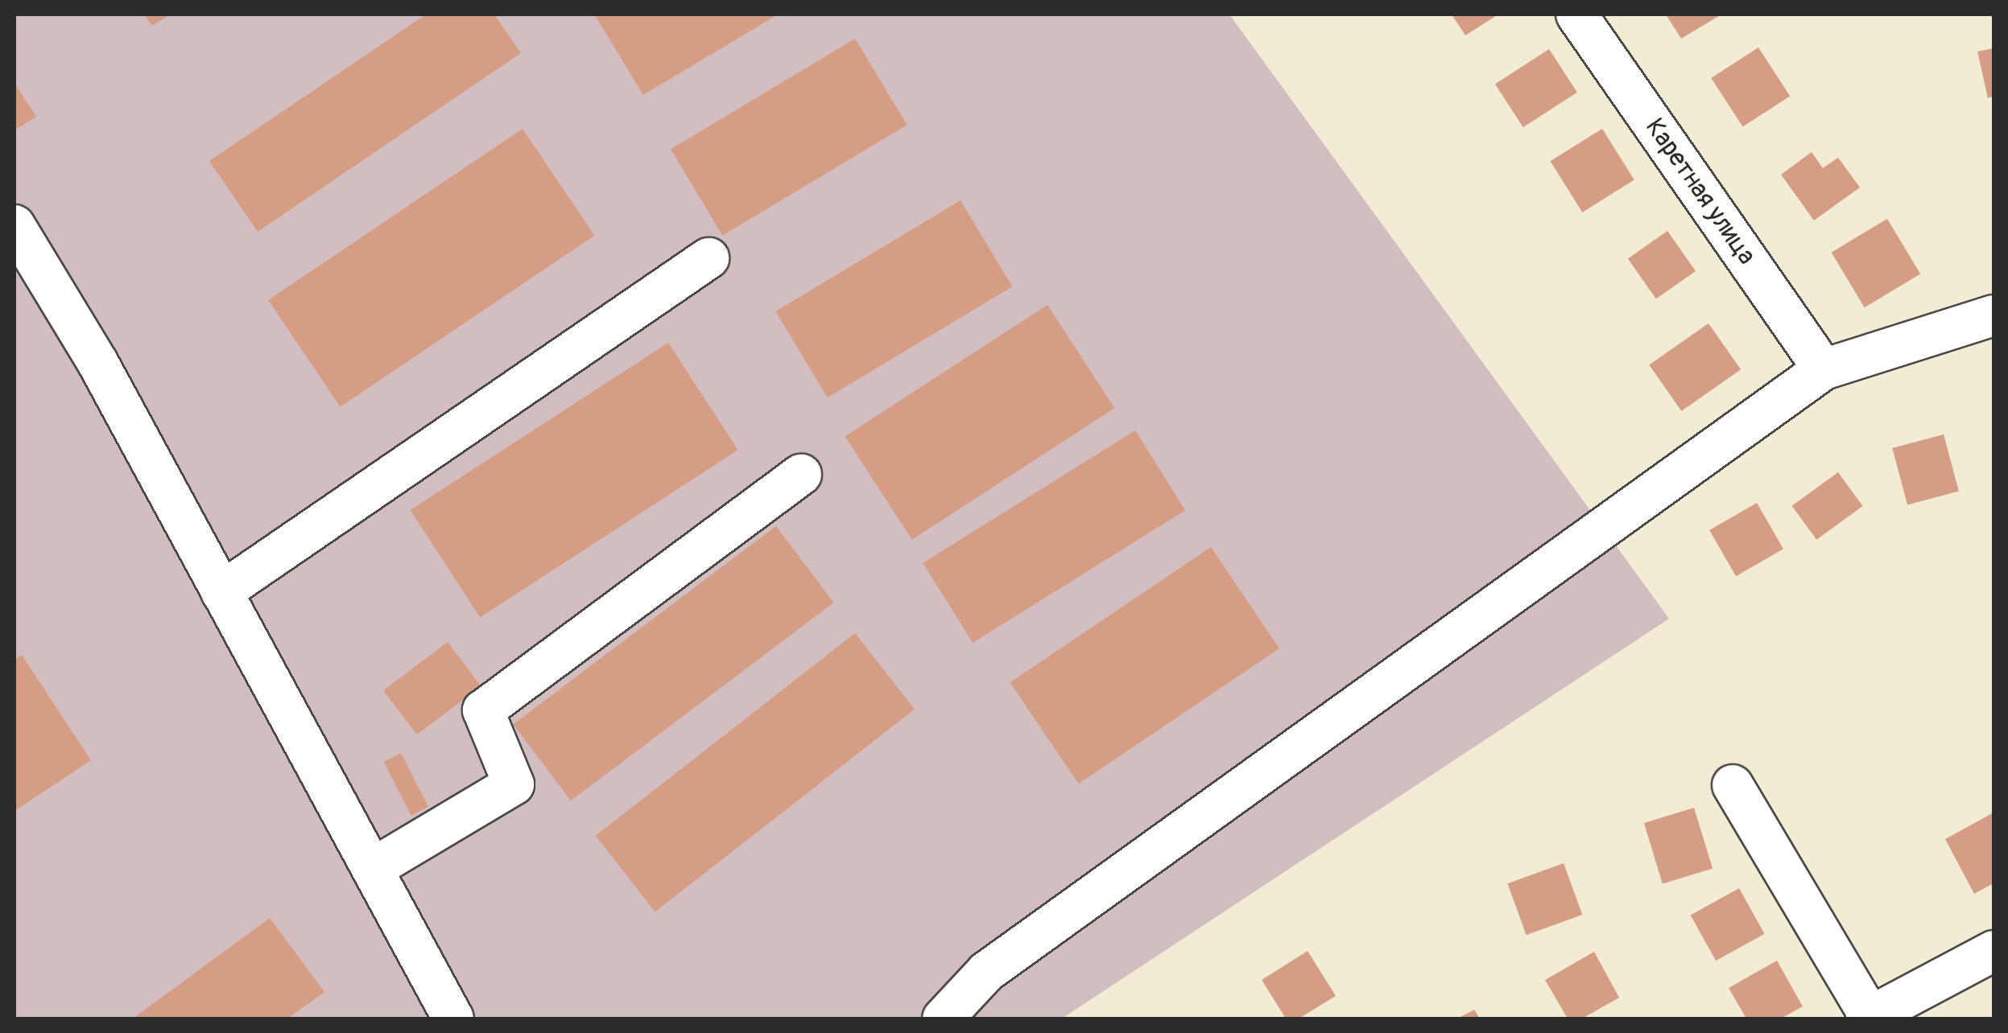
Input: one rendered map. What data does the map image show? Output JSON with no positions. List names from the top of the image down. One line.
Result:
{"streets":{"street":["Каретная улица"]}}
